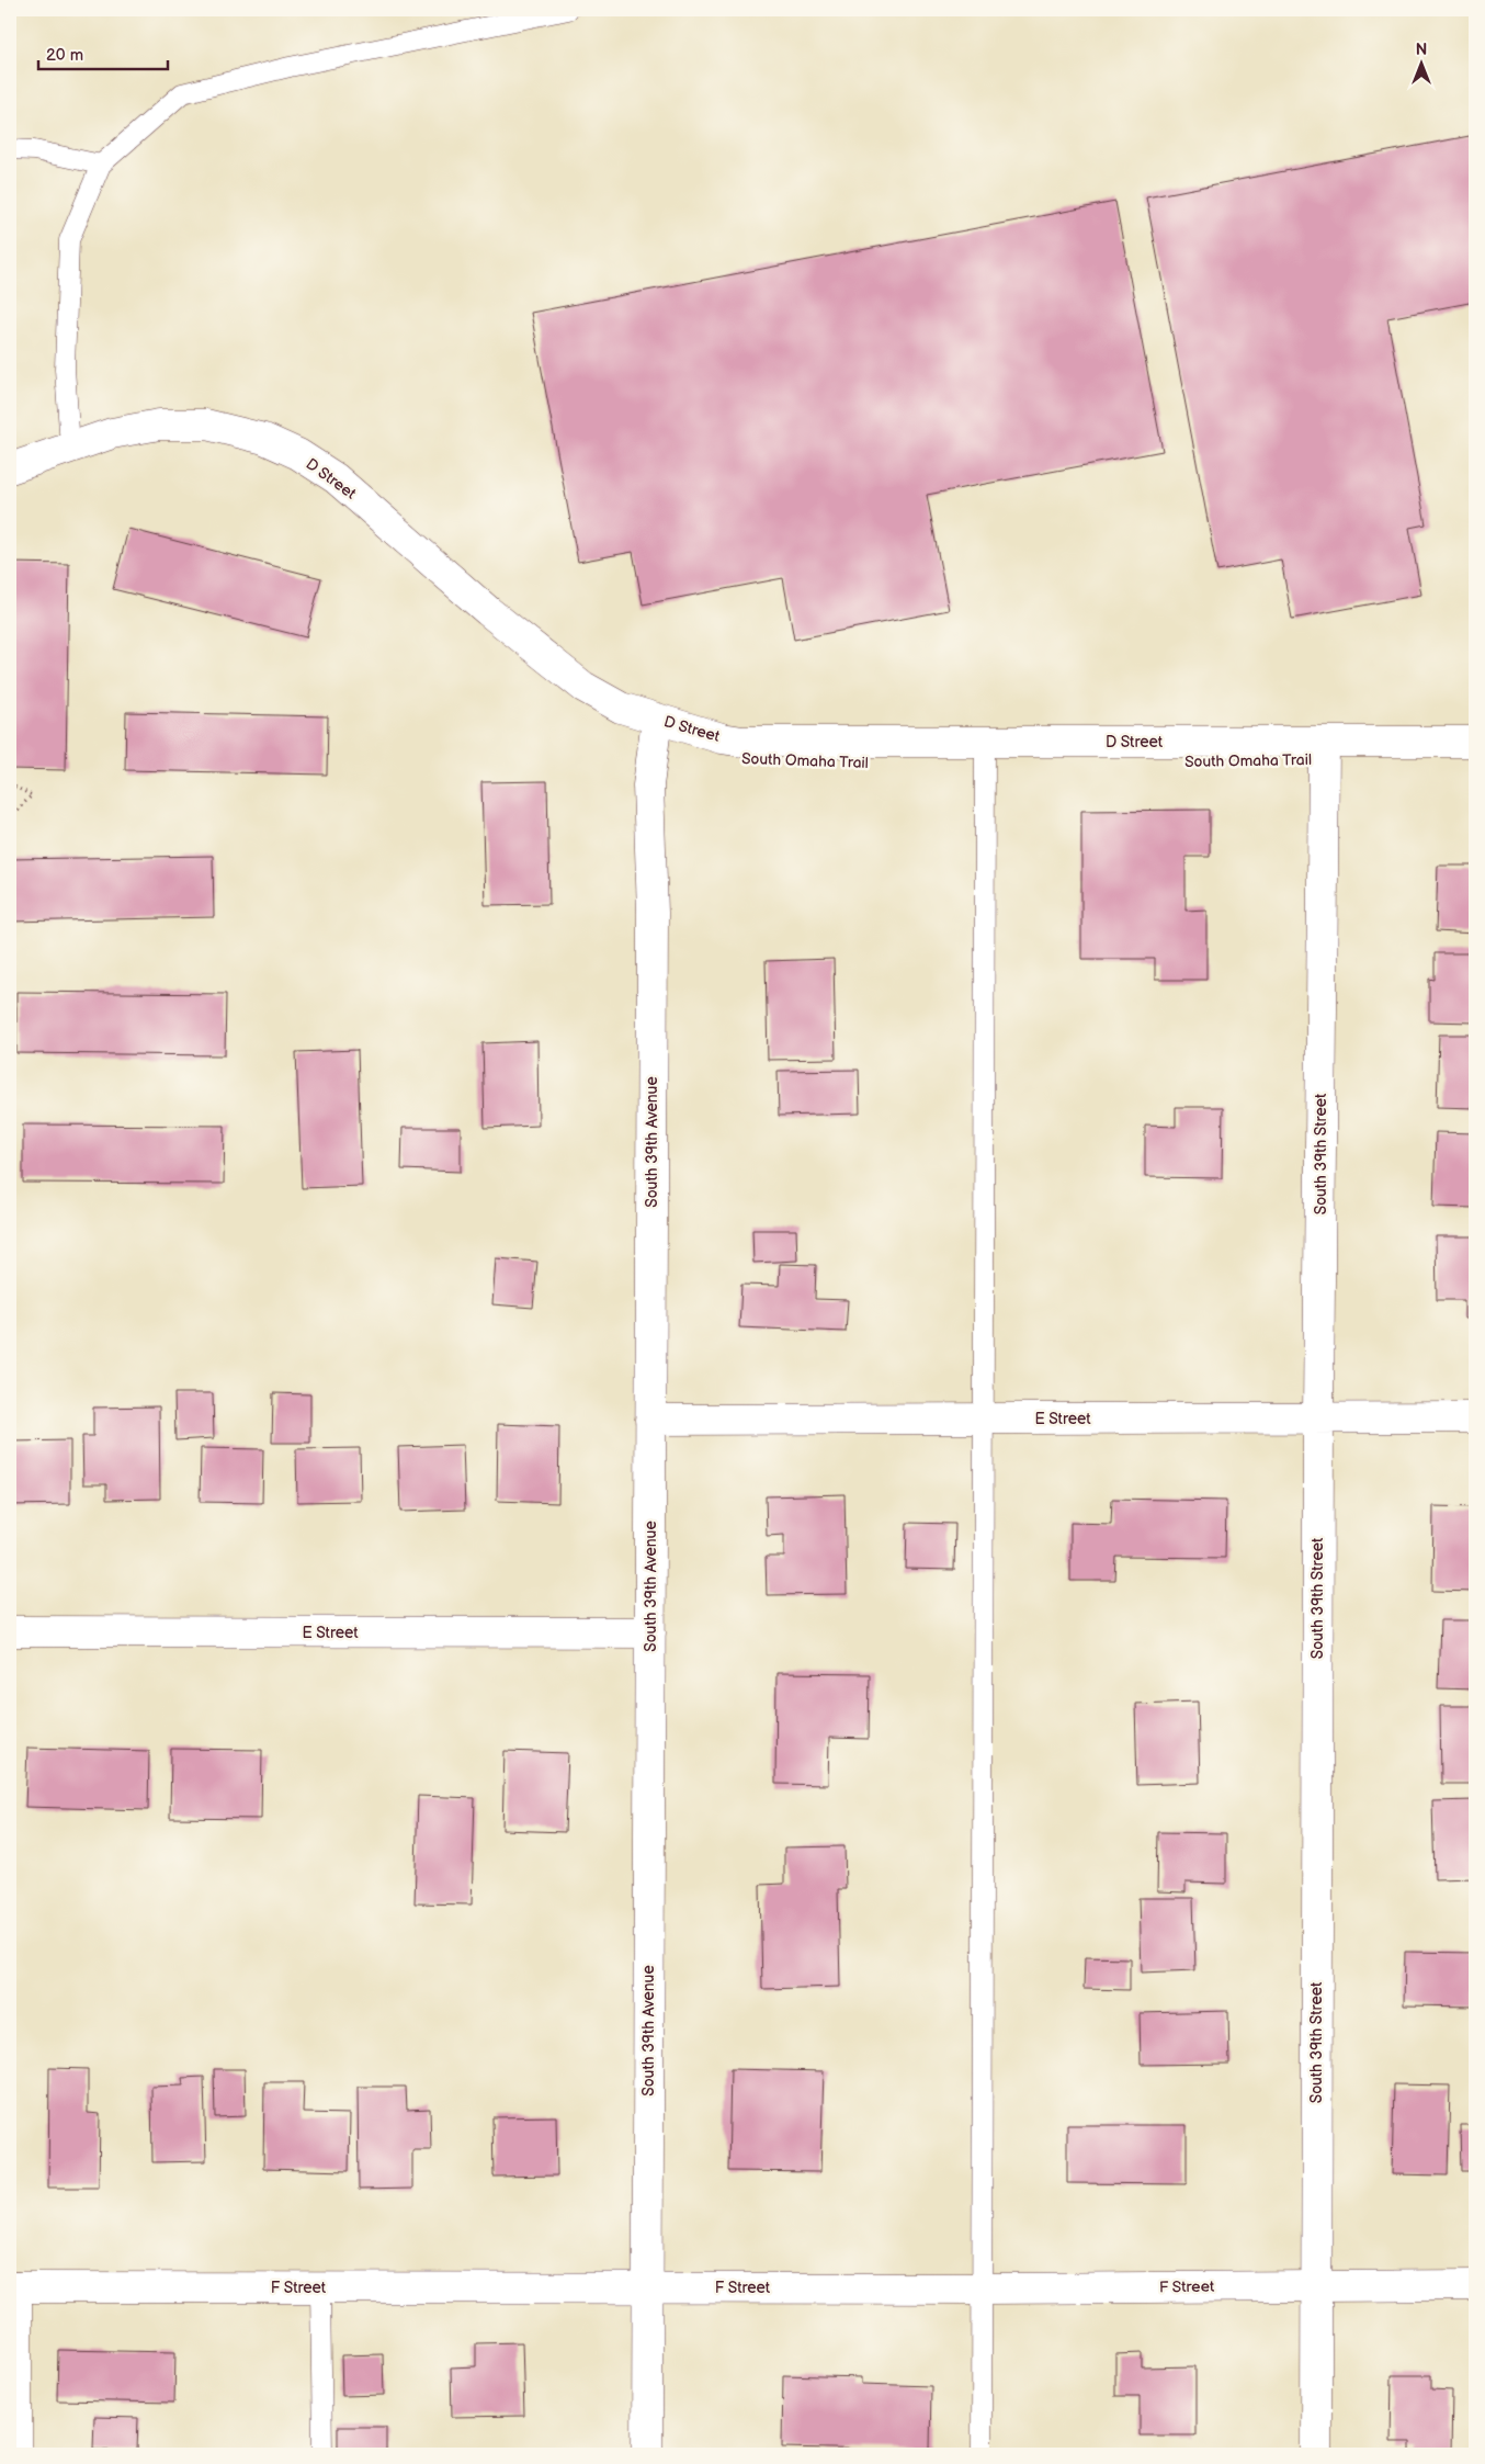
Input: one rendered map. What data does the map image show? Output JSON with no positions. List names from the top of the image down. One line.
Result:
{"streets":{"street":["D Street","South 39th Avenue","South 39th Street","E Street","F Street"]},"crossings":[["D Street","South 39th Avenue"],["D Street","South 39th Street"],["South 39th Avenue","E Street"],["South 39th Avenue","F Street"],["South 39th Street","E Street"],["South 39th Street","F Street"]],"scale_bar":"20 m","north":"top"}
